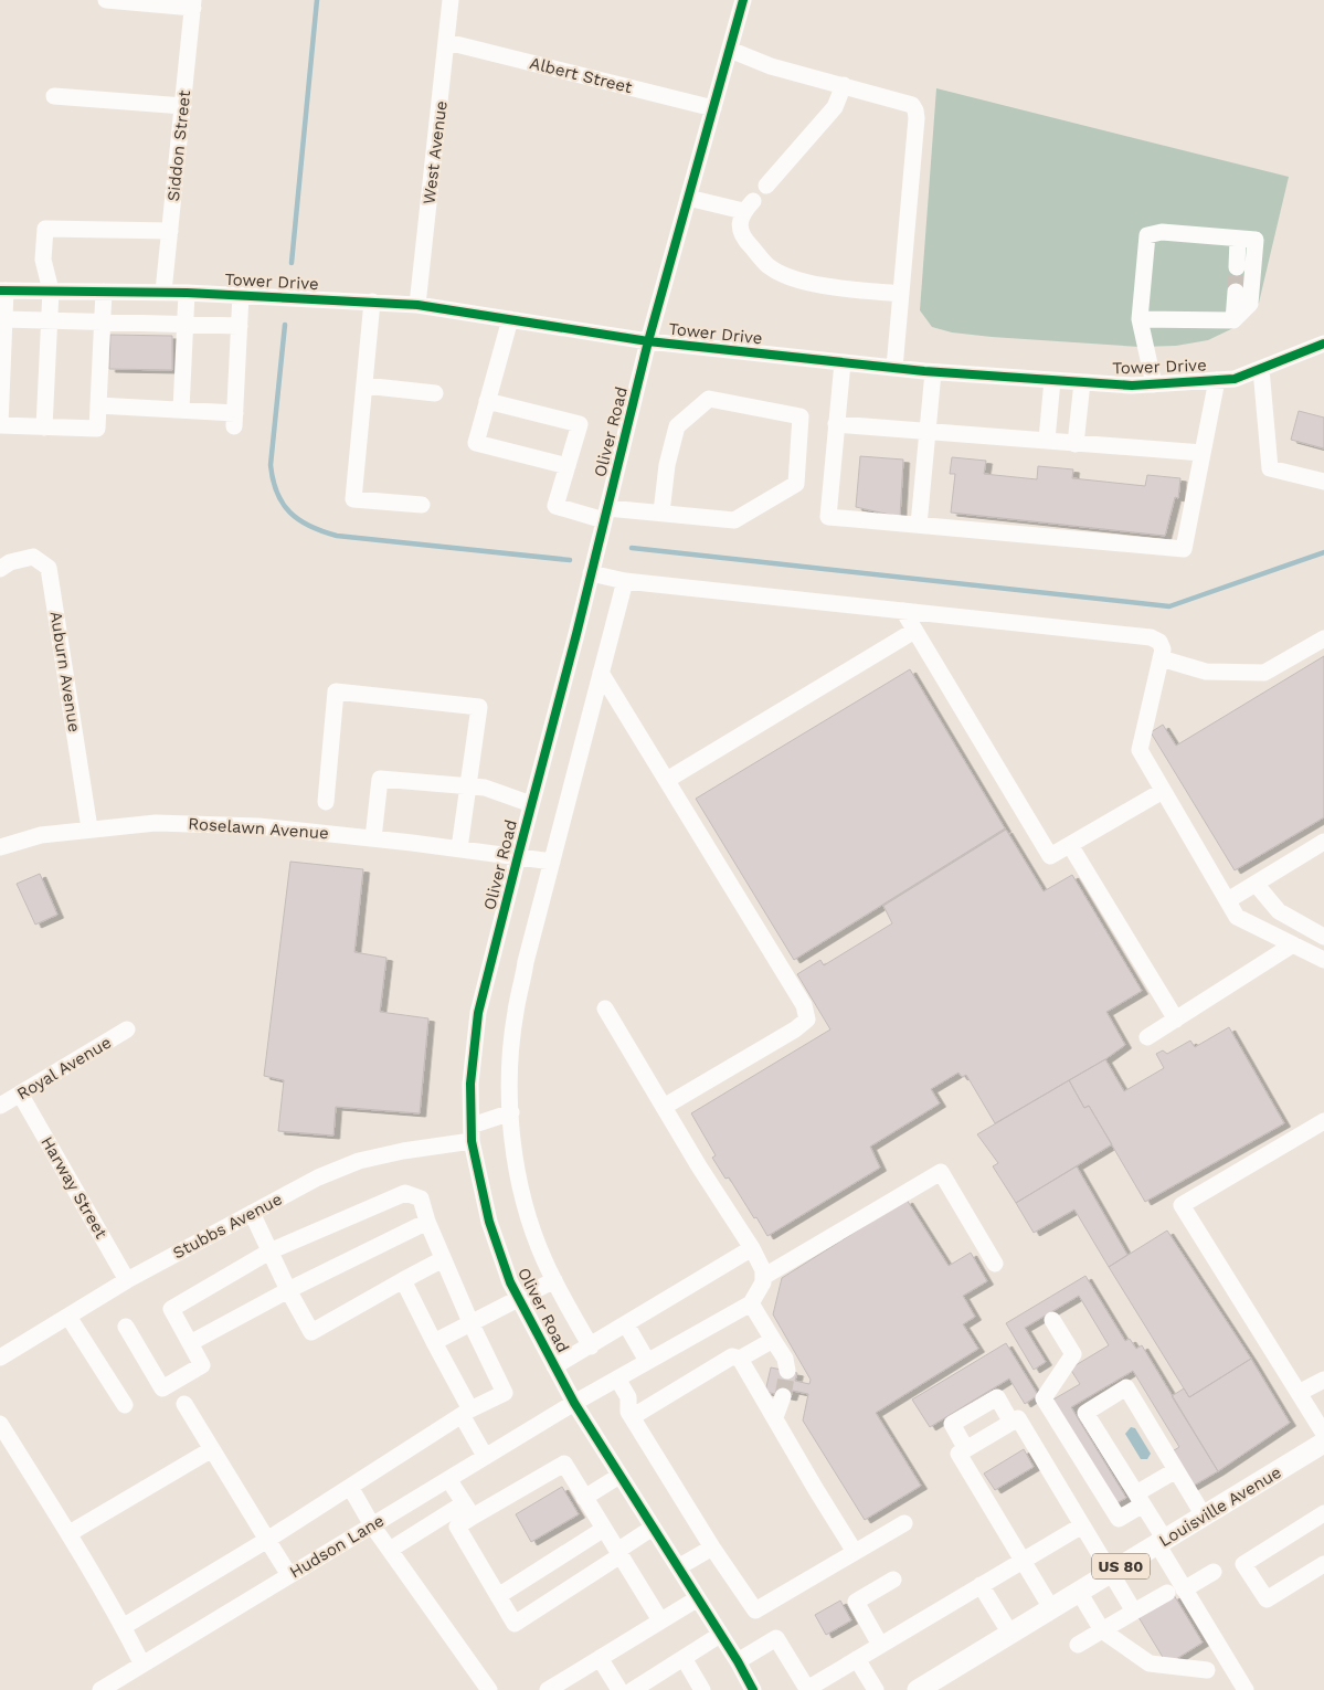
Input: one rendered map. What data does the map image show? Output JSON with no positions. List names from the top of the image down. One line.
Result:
{"streets":{"main road":["Louisville Avenue","US 80"],"street":["Albert Street","Siddon Street","West Avenue","Tower Drive","Oliver Road","Auburn Avenue","Roselawn Avenue","Royal Avenue","Harway Street","Stubbs Avenue","Hudson Lane"]},"crossings":[["Albert Street","West Avenue"],["Albert Street","Oliver Road"],["Siddon Street","Tower Drive"],["West Avenue","Tower Drive"],["Tower Drive","Oliver Road"],["Oliver Road","Roselawn Avenue"],["Oliver Road","Stubbs Avenue"],["Oliver Road","Hudson Lane"],["Auburn Avenue","Roselawn Avenue"],["Royal Avenue","Harway Street"],["Harway Street","Stubbs Avenue"]]}
